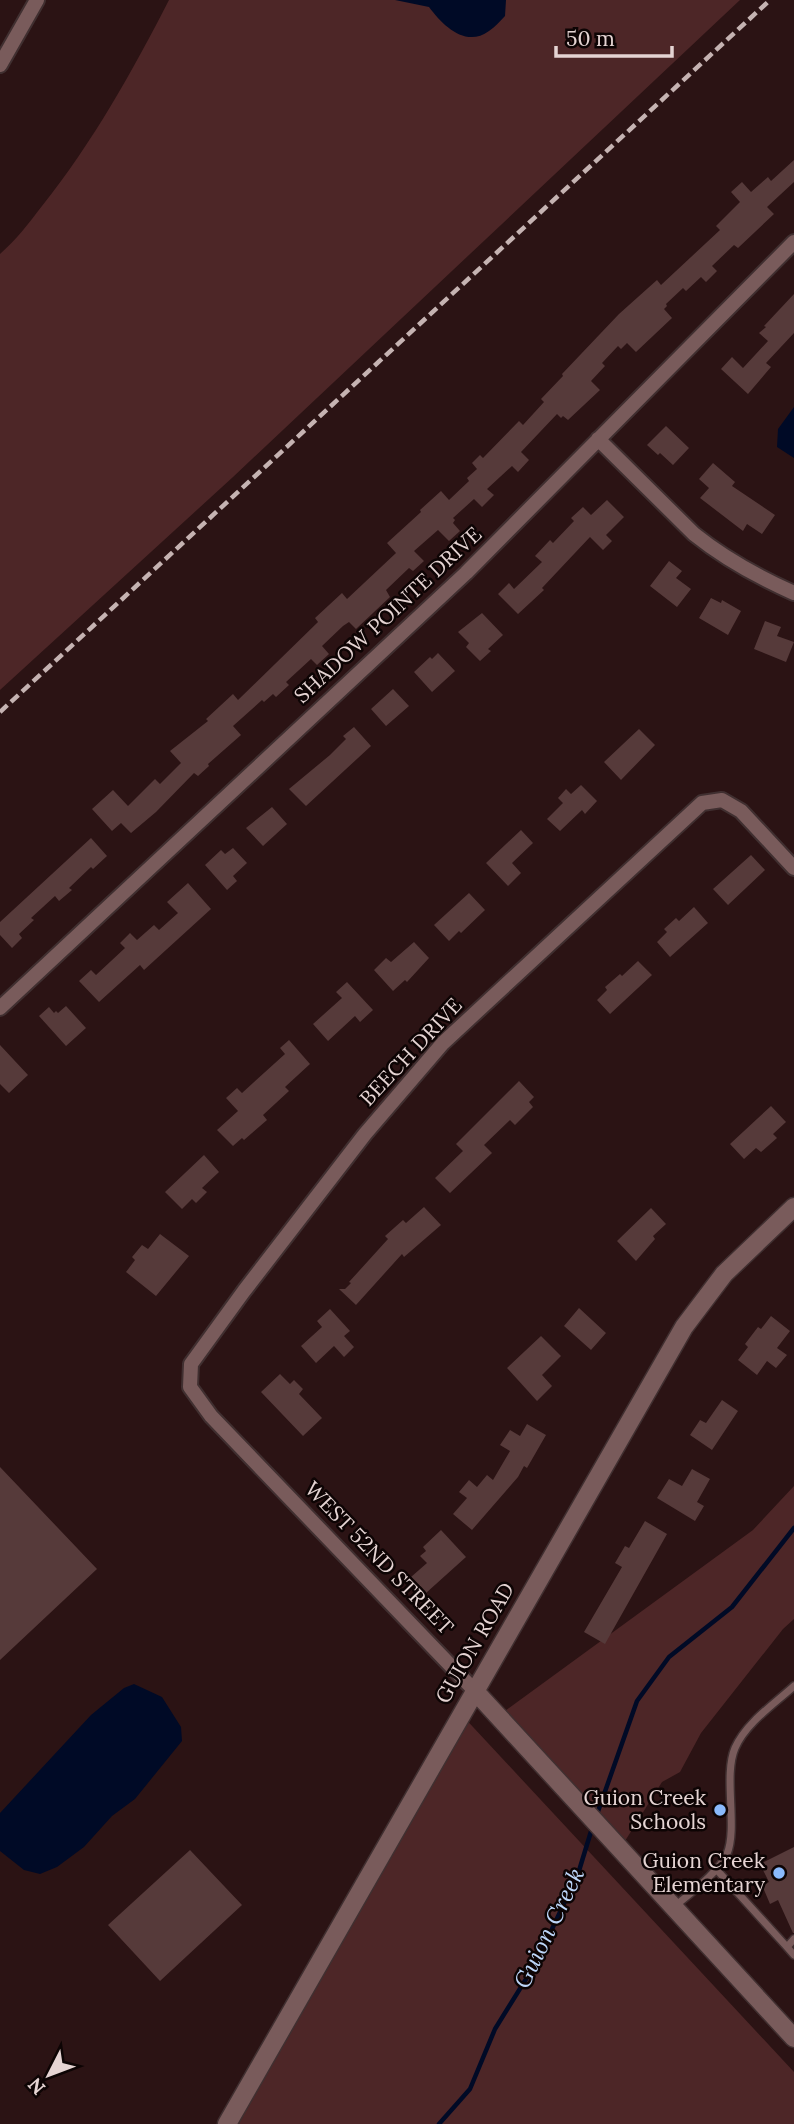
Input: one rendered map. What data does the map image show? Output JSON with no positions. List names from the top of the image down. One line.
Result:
{"streets":{"street":["SHADOW POINTE DRIVE","BEECH DRIVE","WEST 52ND STREET","GUION ROAD"]},"crossings":[["BEECH DRIVE","WEST 52ND STREET"],["WEST 52ND STREET","GUION ROAD"]],"water":["Guion Creek"],"places":["Guion Creek Schools","Guion Creek Elementary"],"scale_bar":"50 m","north":"bottom left"}
